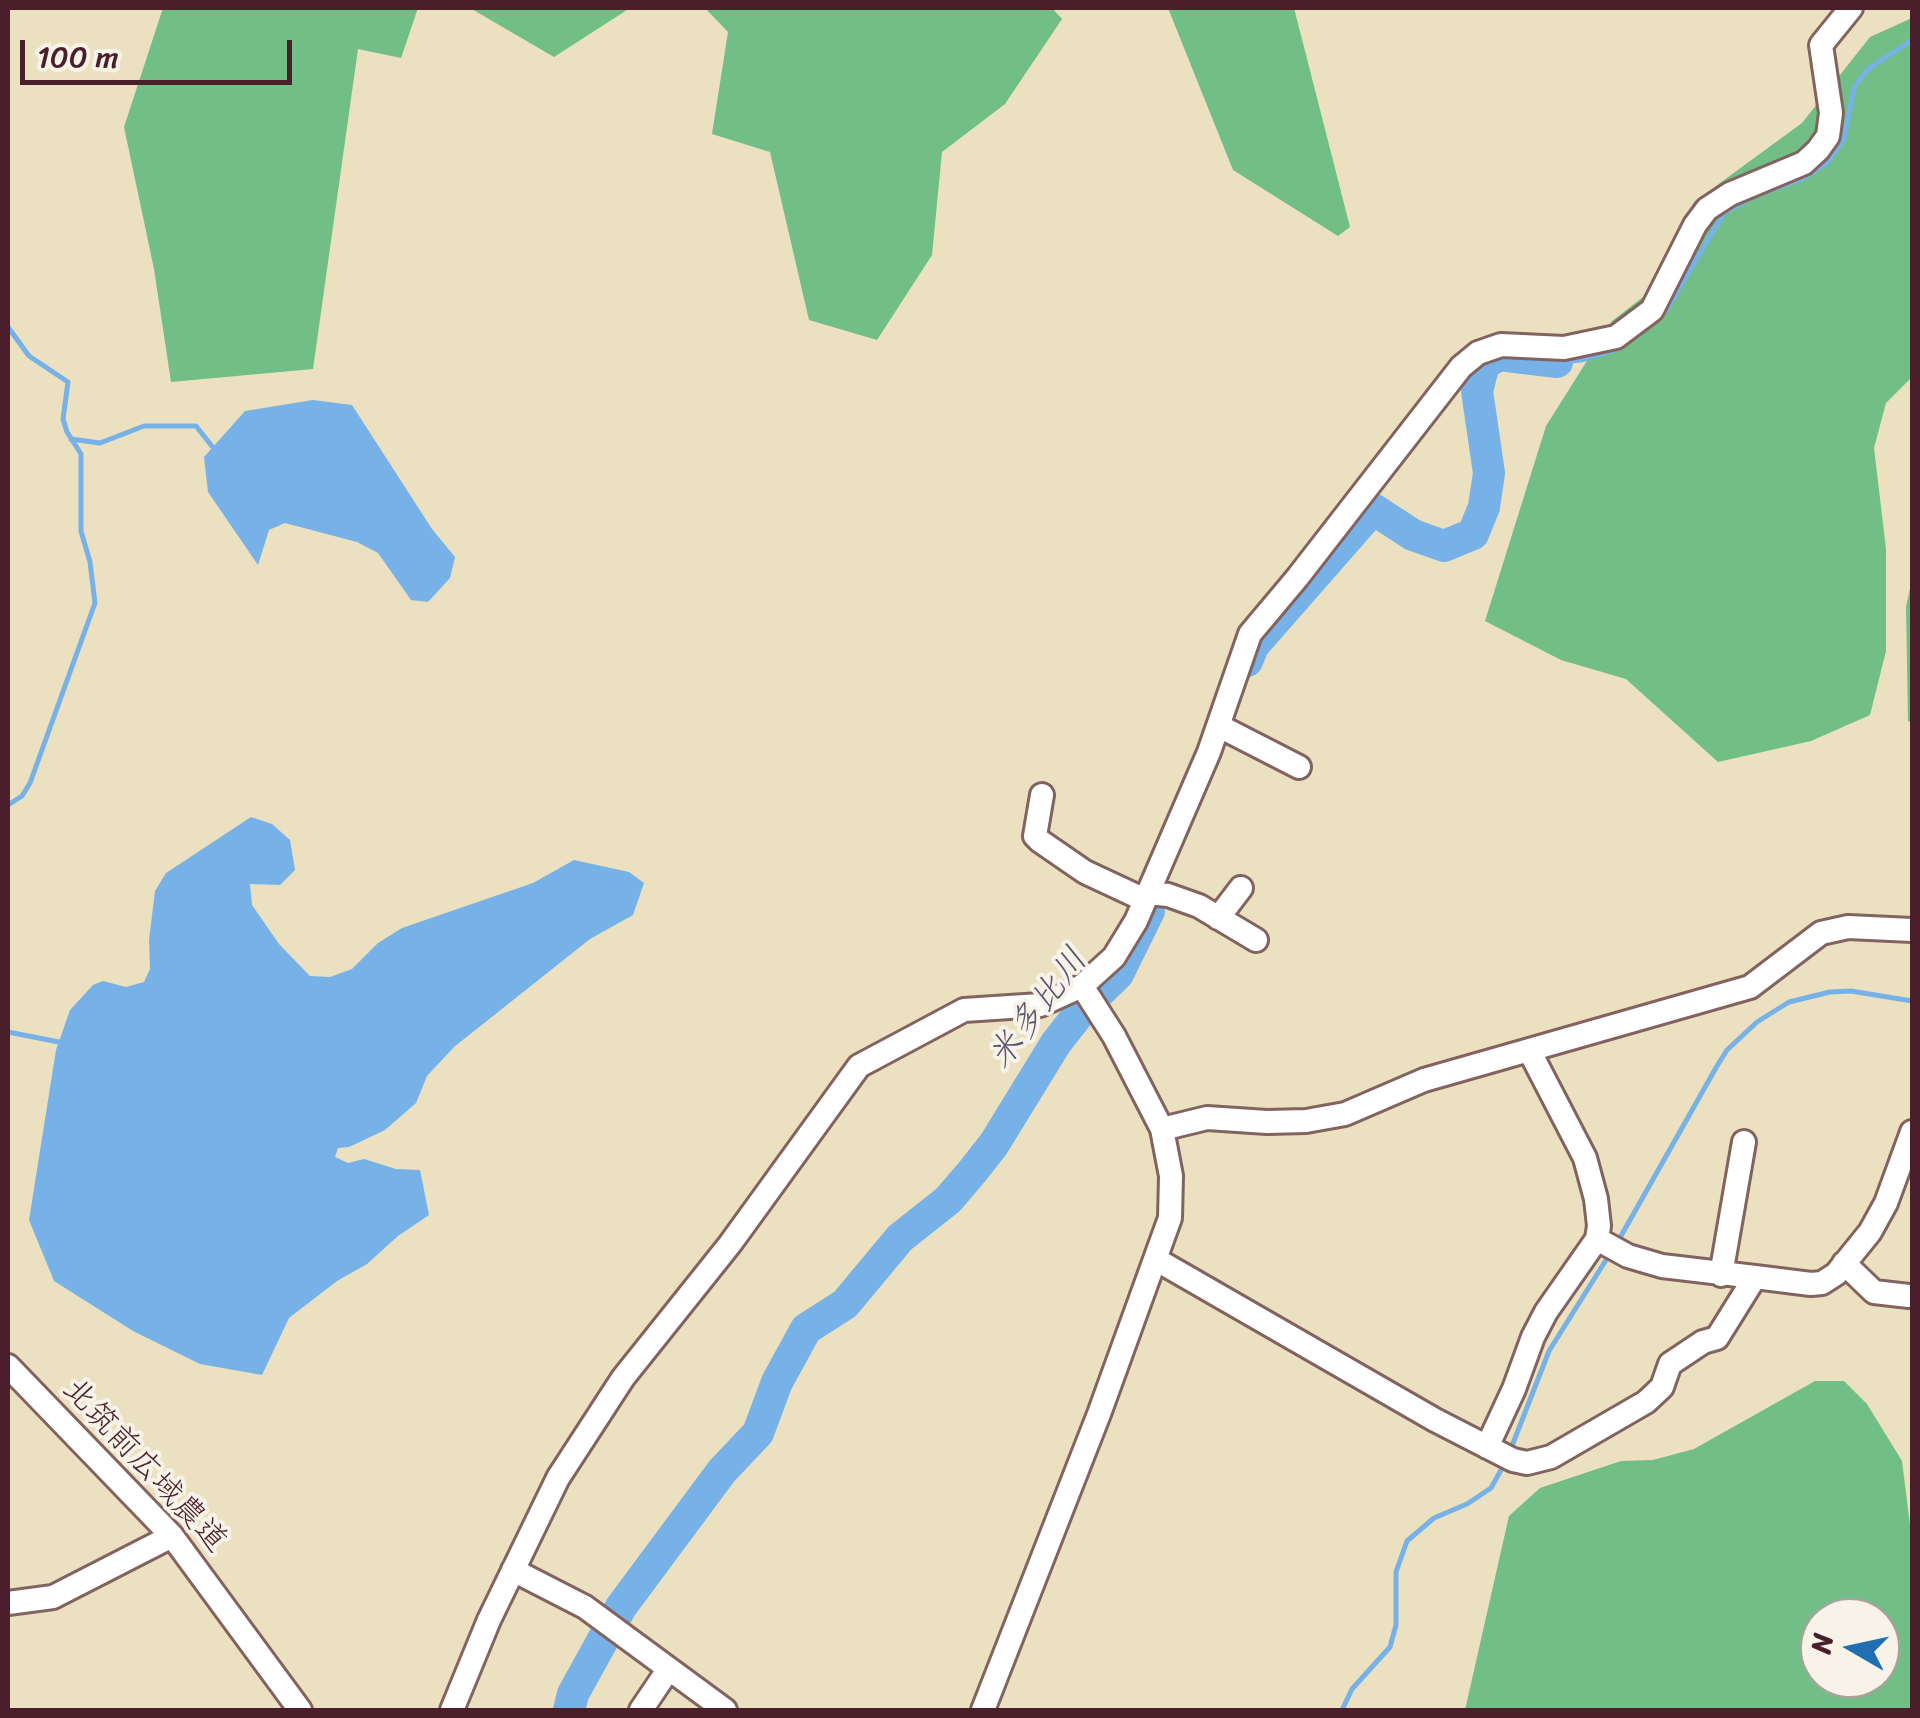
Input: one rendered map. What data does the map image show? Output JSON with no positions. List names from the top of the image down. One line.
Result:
{"streets":{"street":["北筑前広域農道"]},"water":["米多比川"],"scale_bar":"100 m","north":"left"}
